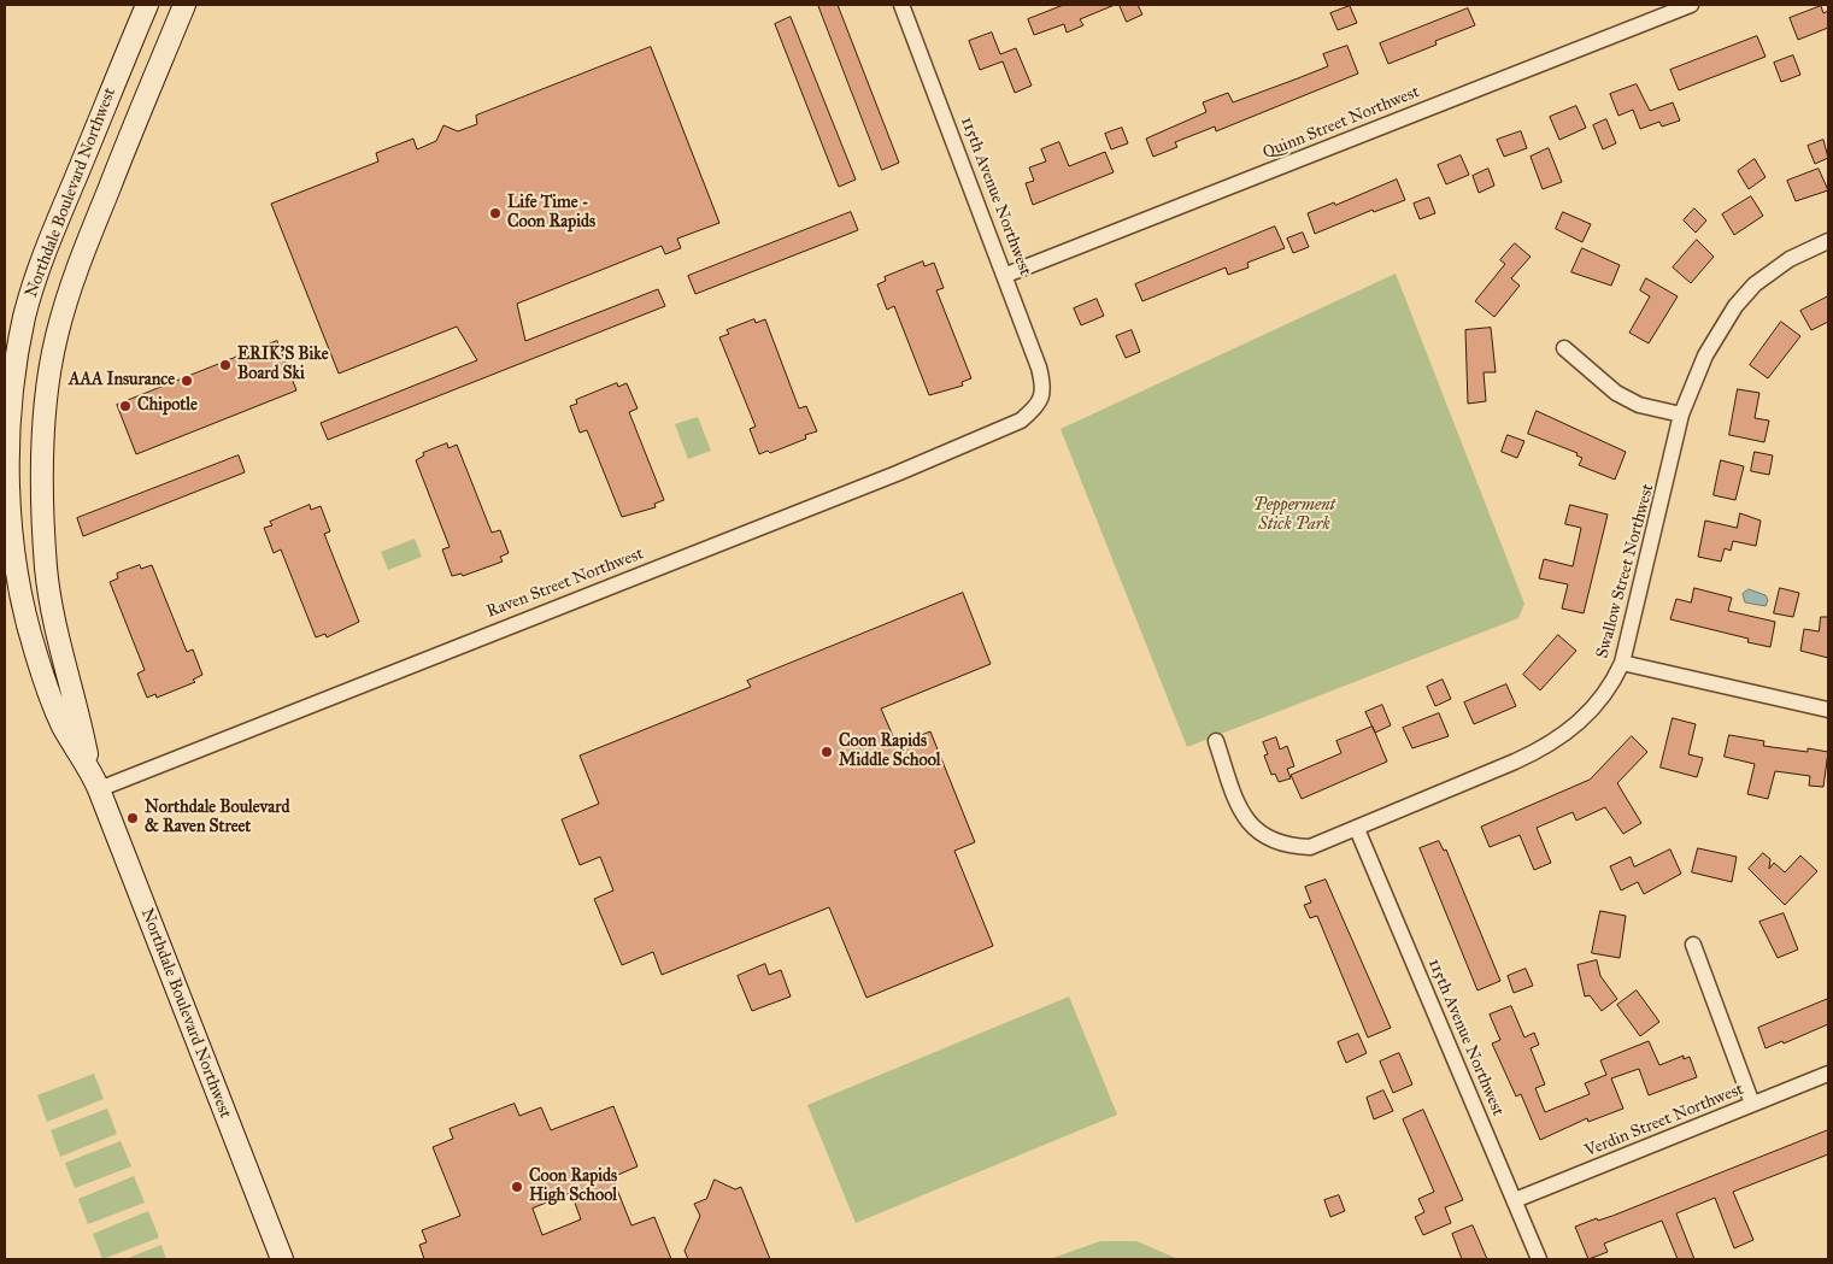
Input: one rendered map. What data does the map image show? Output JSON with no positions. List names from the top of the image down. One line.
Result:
{"streets":{"street":["Quinn Street Northwest","Northdale Boulevard Northwest","115th Avenue Northwest","Swallow Street Northwest","Raven Street Northwest","Verdin Street Northwest"]},"crossings":[["Quinn Street Northwest","115th Avenue Northwest"],["Northdale Boulevard Northwest","Raven Street Northwest"],["115th Avenue Northwest","Swallow Street Northwest"],["115th Avenue Northwest","Raven Street Northwest"],["115th Avenue Northwest","Verdin Street Northwest"]],"parks":["Pepperment Stick Park"],"places":["Life Time - Coon Rapids","ERIK'S Bike Board Ski","AAA Insurance","Chipotle","Coon Rapids Middle School","Northdale Boulevard & Raven Street","Coon Rapids High School"]}
